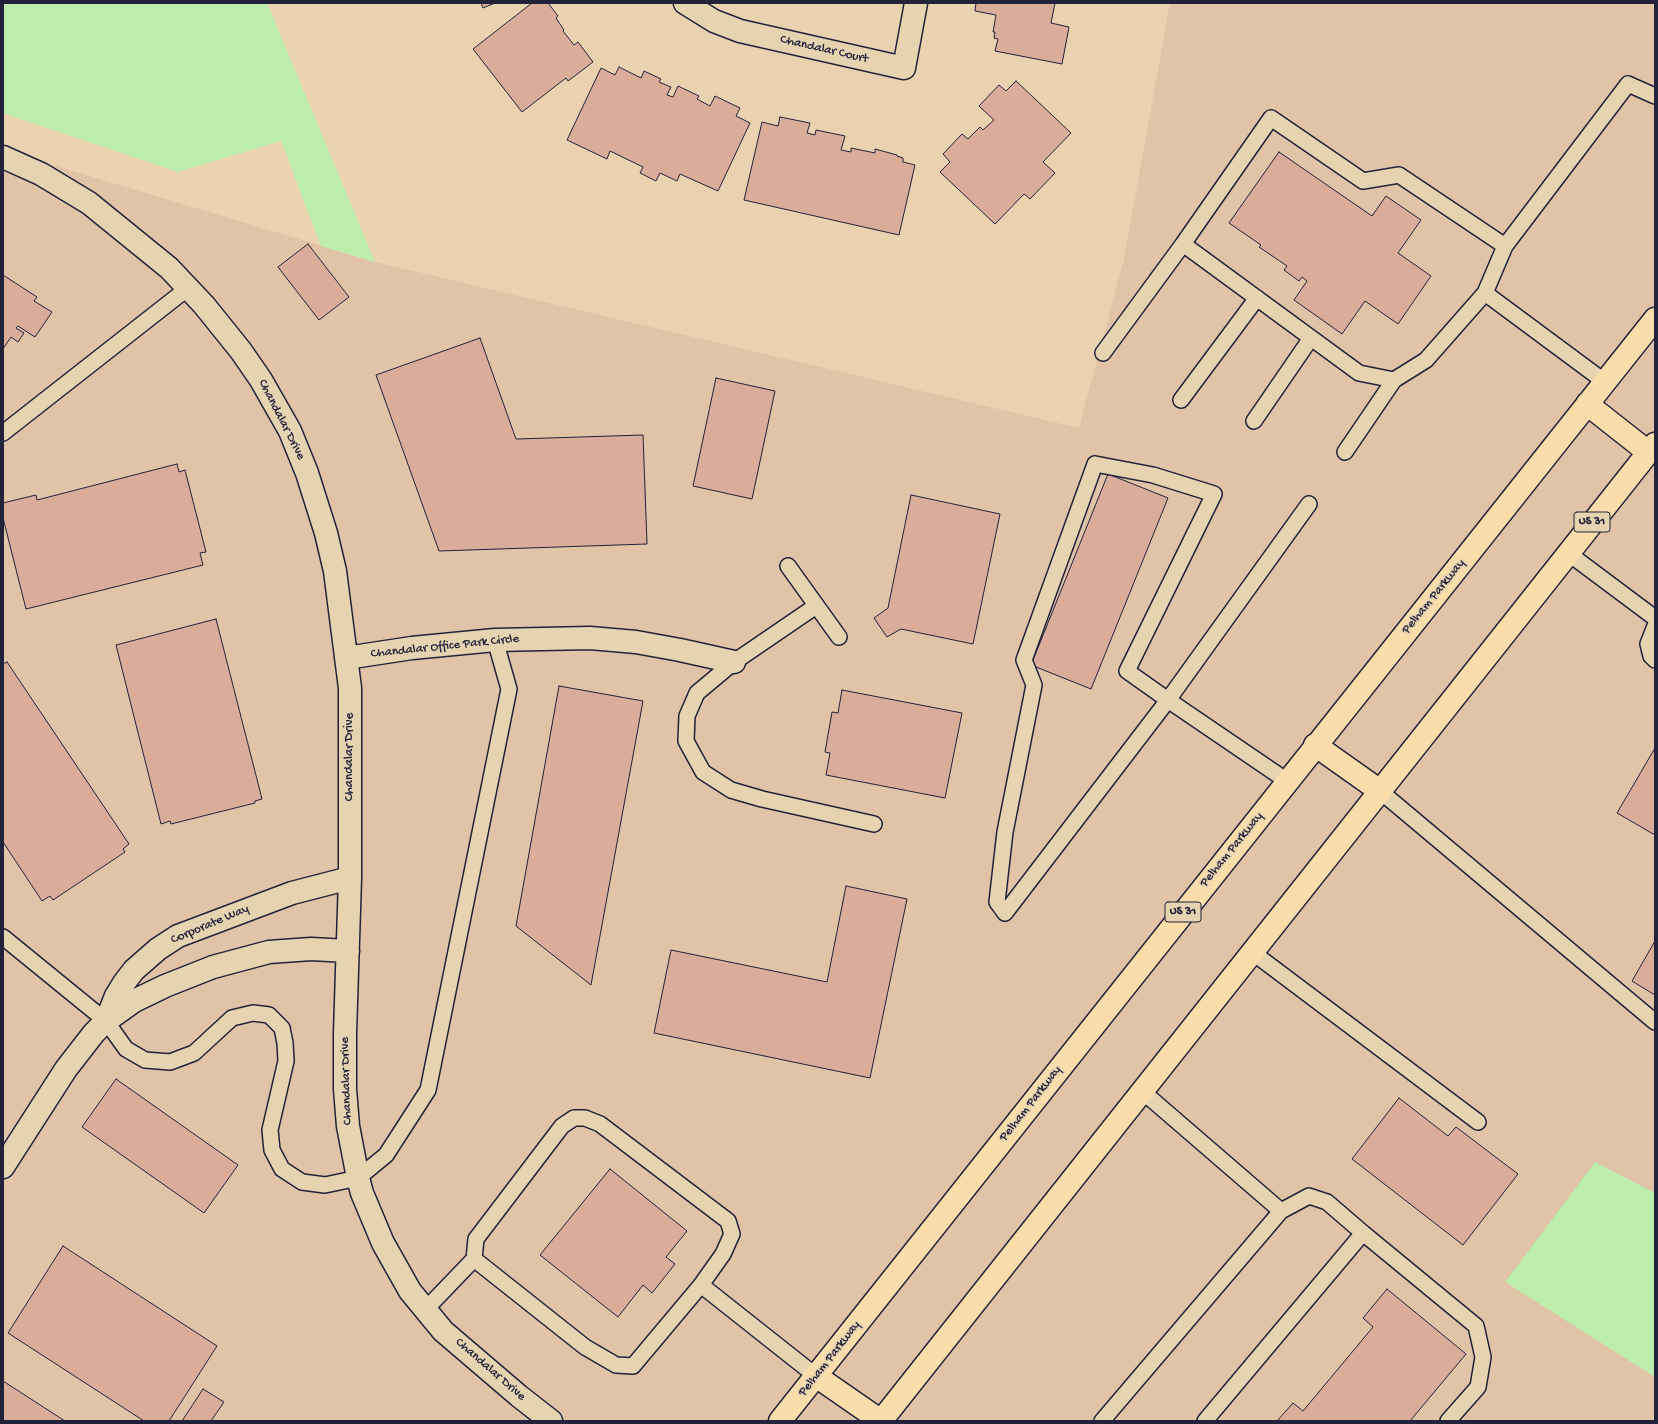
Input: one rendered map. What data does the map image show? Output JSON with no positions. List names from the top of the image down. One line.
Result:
{"streets":{"main road":["US 31","Pelham Parkway"],"street":["Chandalar Court","Chandalar Drive","Chandalar Office Park Circle","Corporate Way"]},"crossings":[["Chandalar Drive","Chandalar Office Park Circle"],["Chandalar Drive","Corporate Way"]]}
